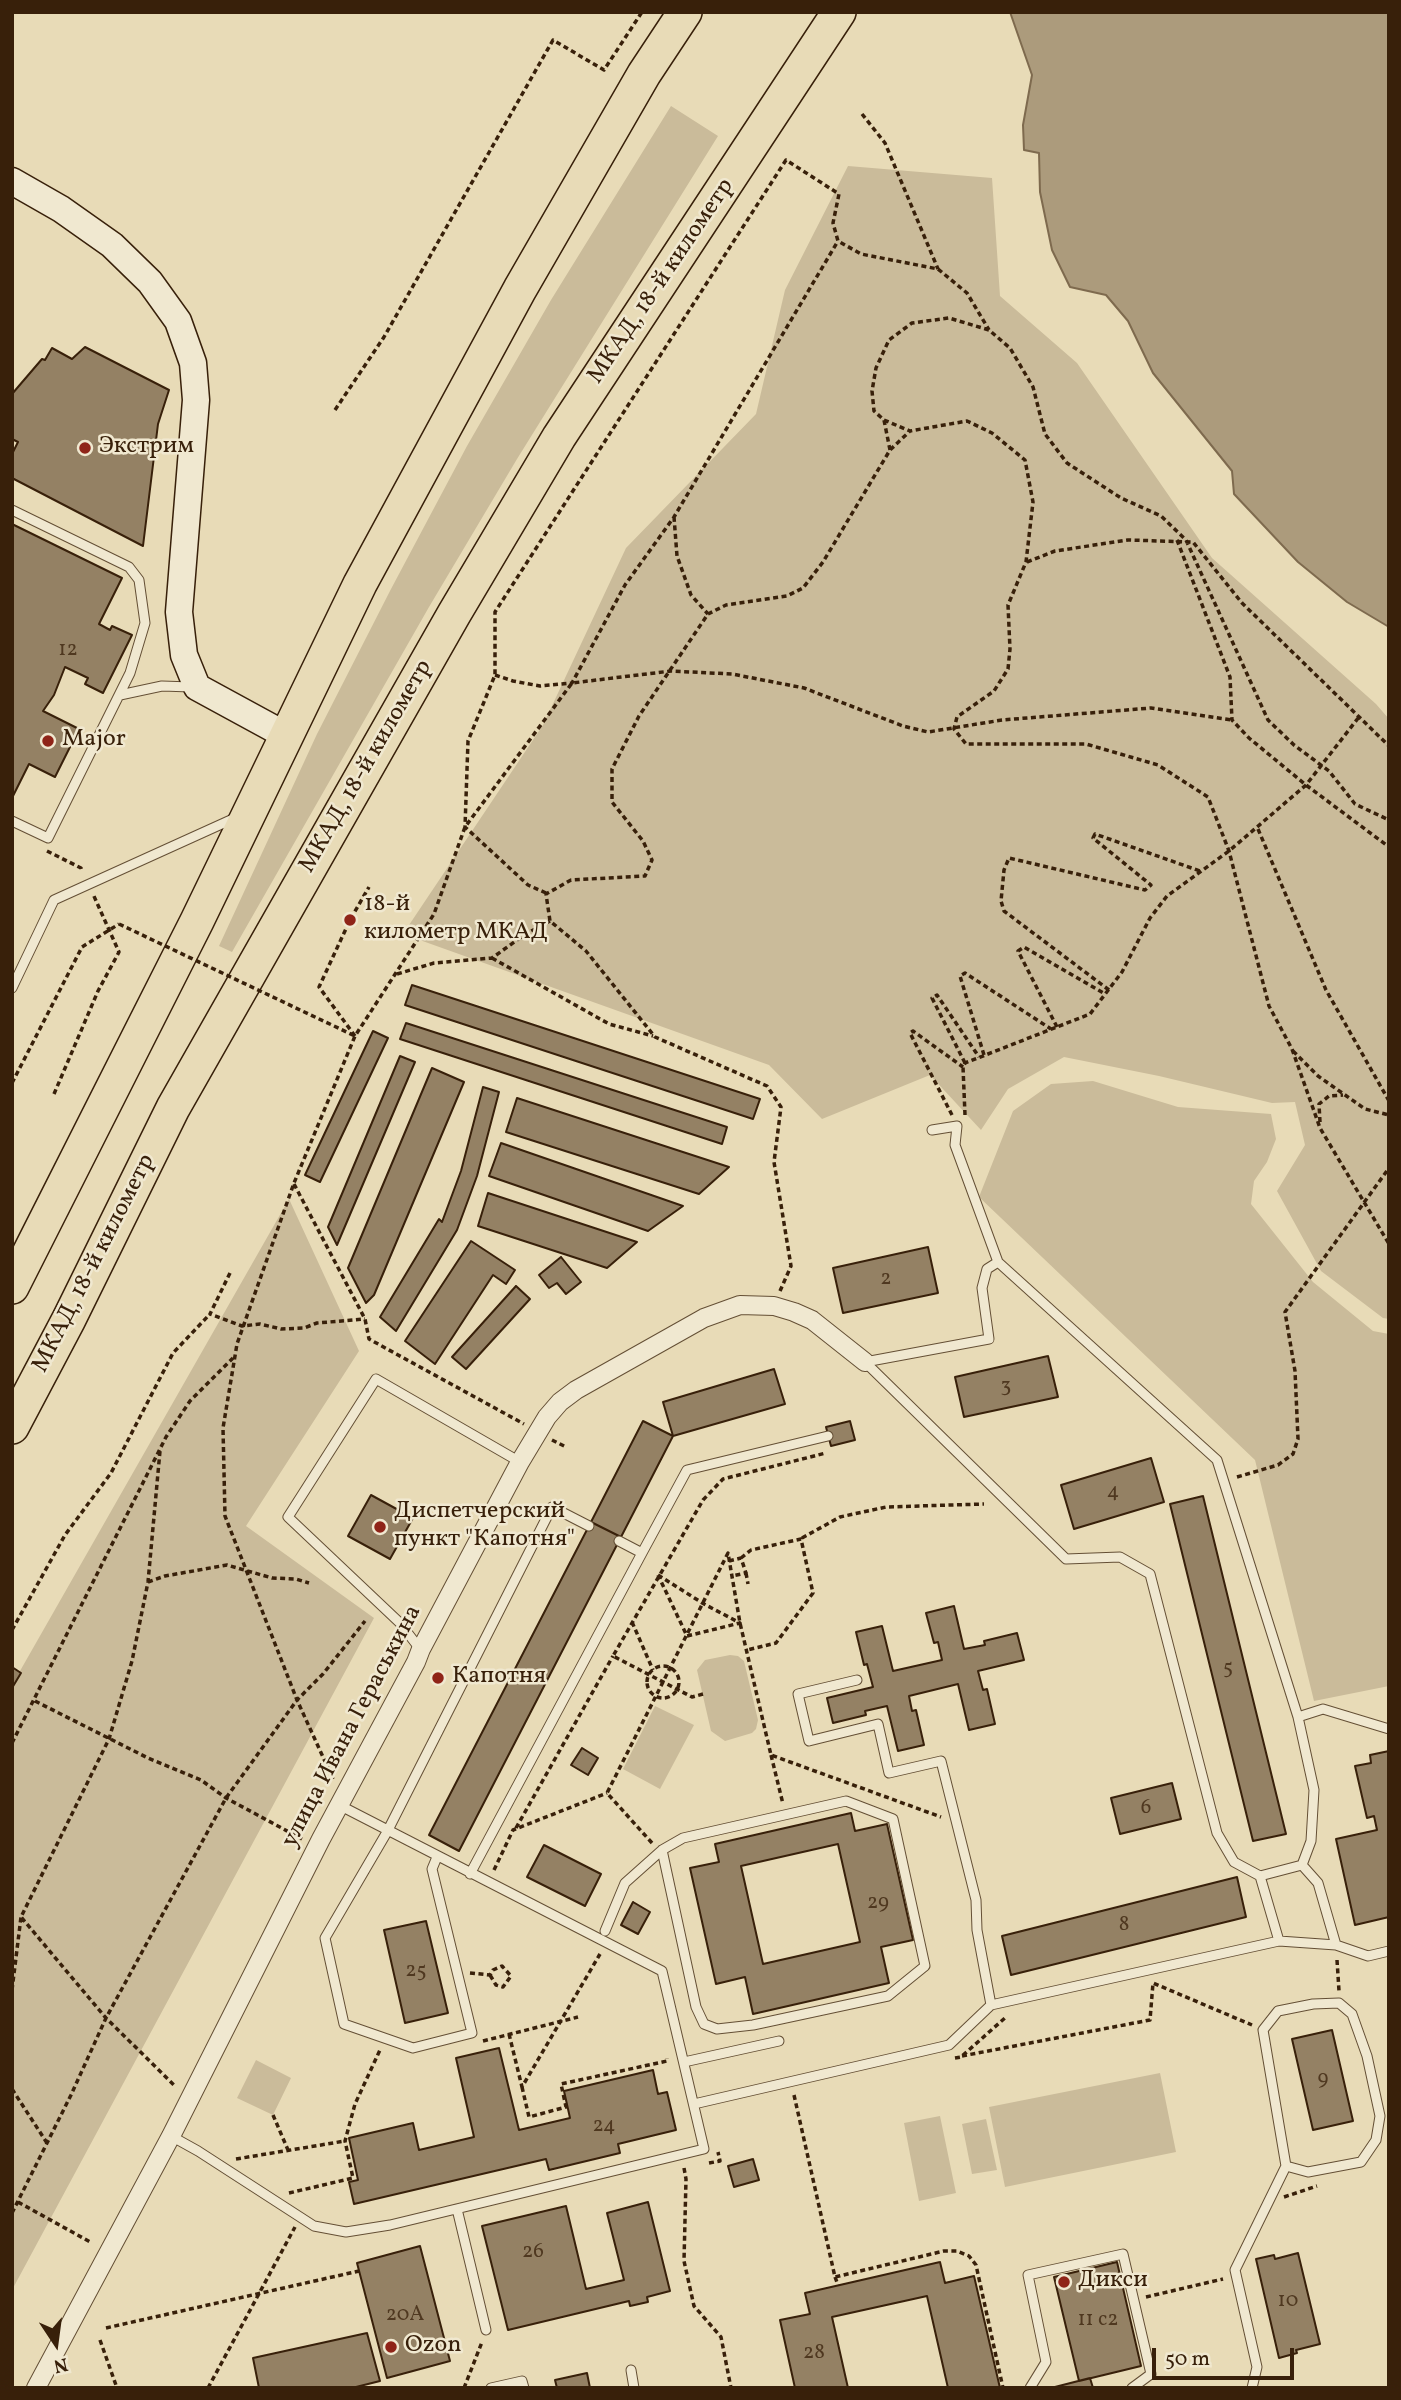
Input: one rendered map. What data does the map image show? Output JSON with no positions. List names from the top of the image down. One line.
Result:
{"streets":{"highway":["МКАД, 18-й километр"],"street":["улица Ивана Гераськина"]},"places":["Экстрим","Major","18-й километр МКАД","Диспетчерский пункт \"Капотня\"","Капотня","Дикси","Ozon"],"house_numbers":["12","2","3","4","5","6","29","8","25","9","24","26","10","20А","11 с2","28"],"scale_bar":"50 m","north":"bottom"}
